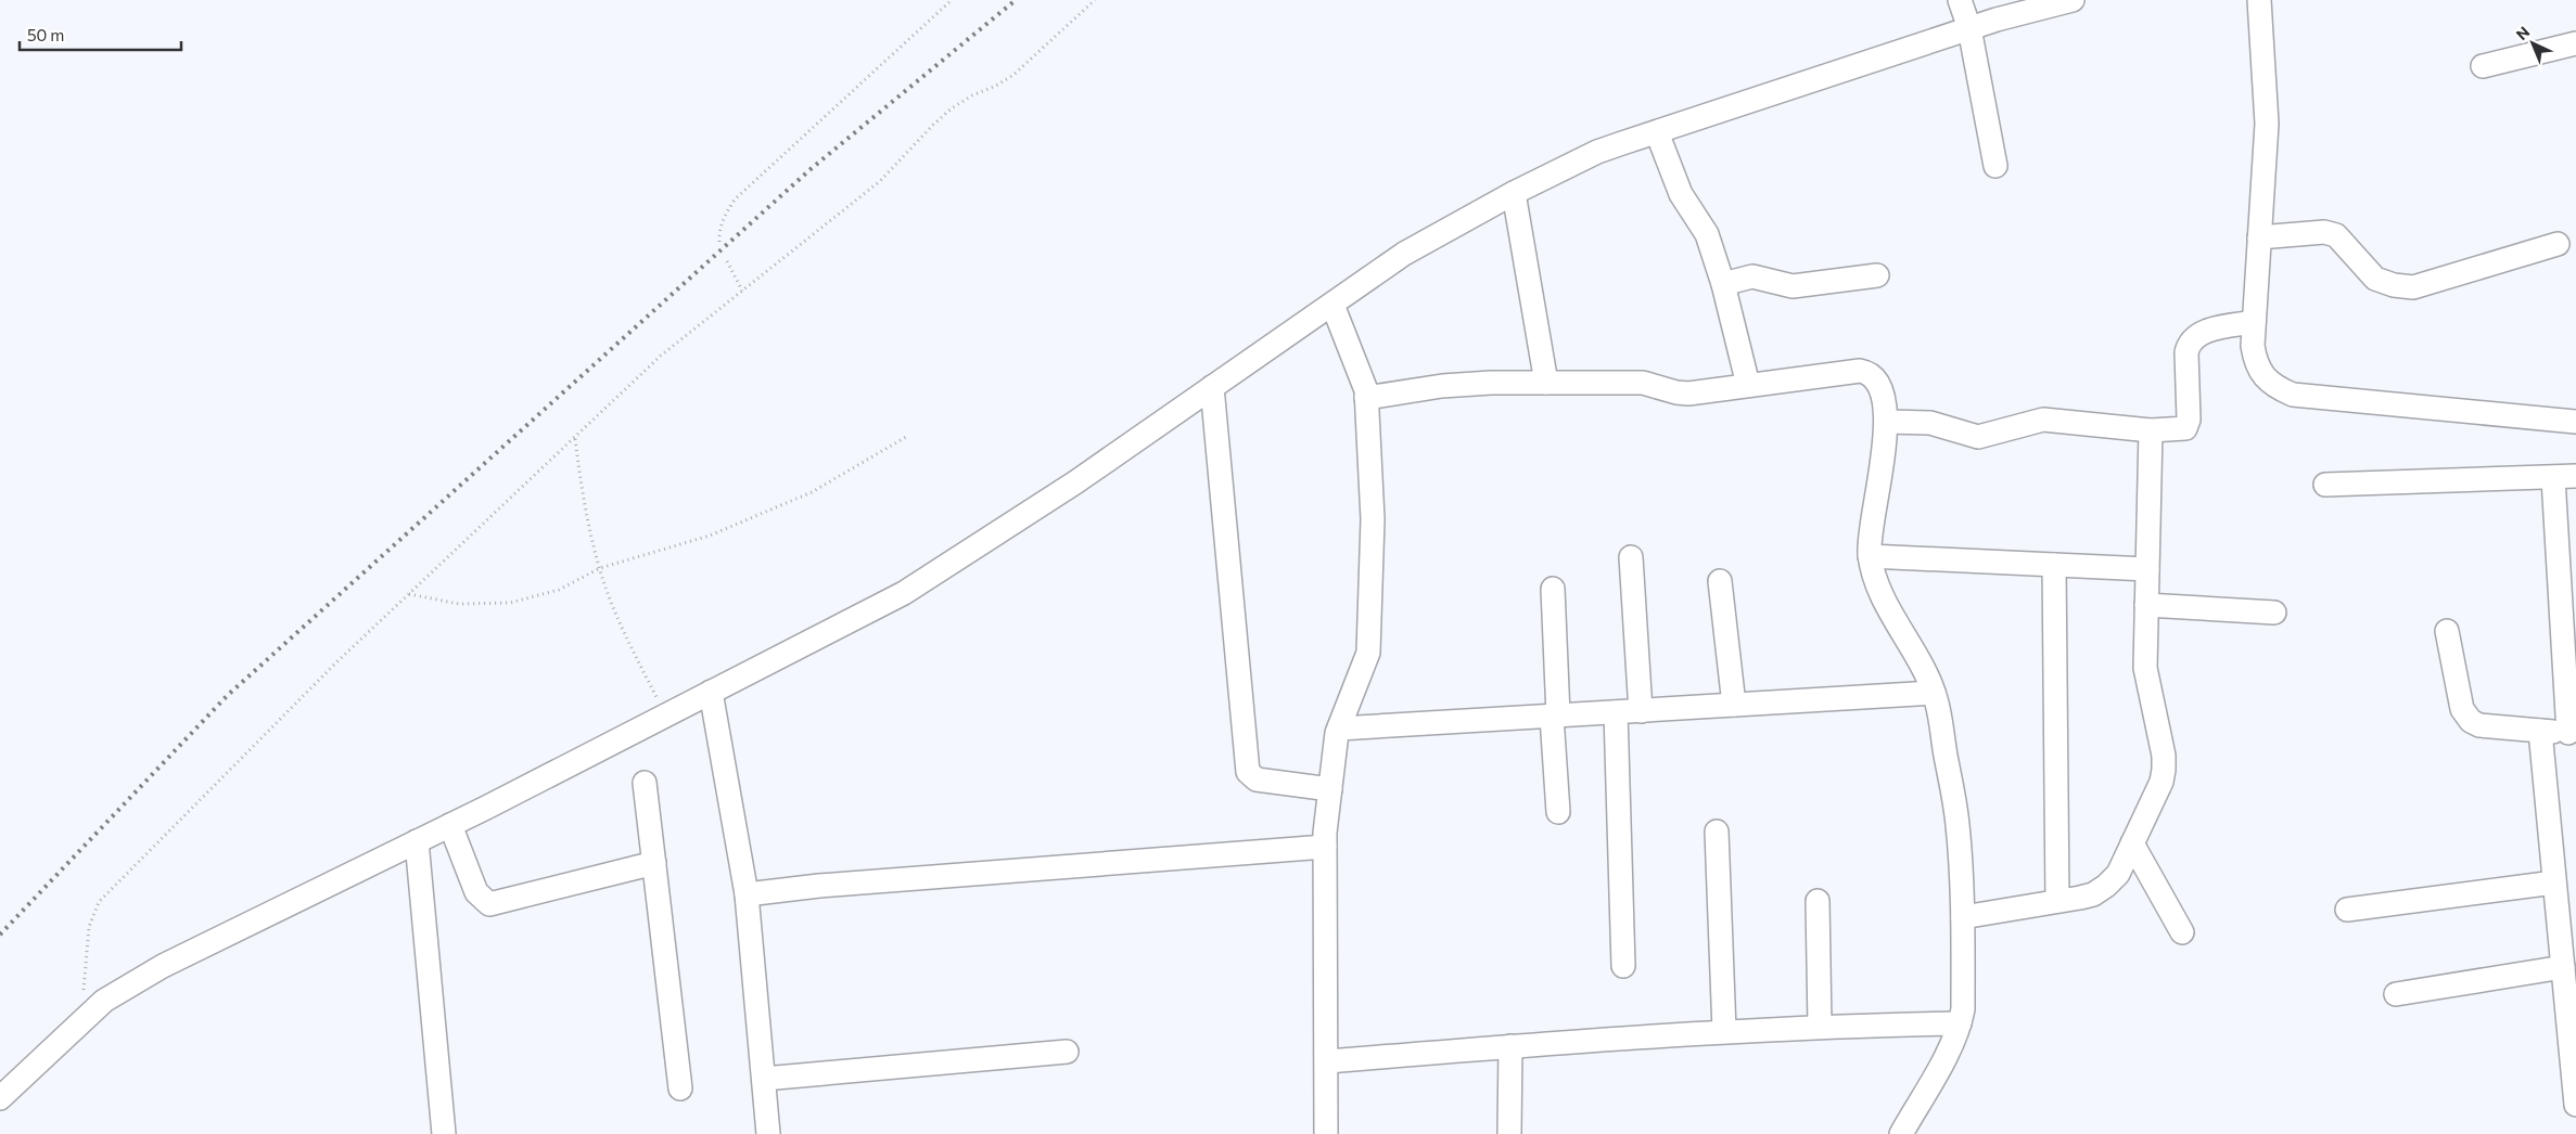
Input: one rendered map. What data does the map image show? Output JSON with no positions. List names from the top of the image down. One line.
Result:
{"scale_bar":"50 m","north":"top left"}
